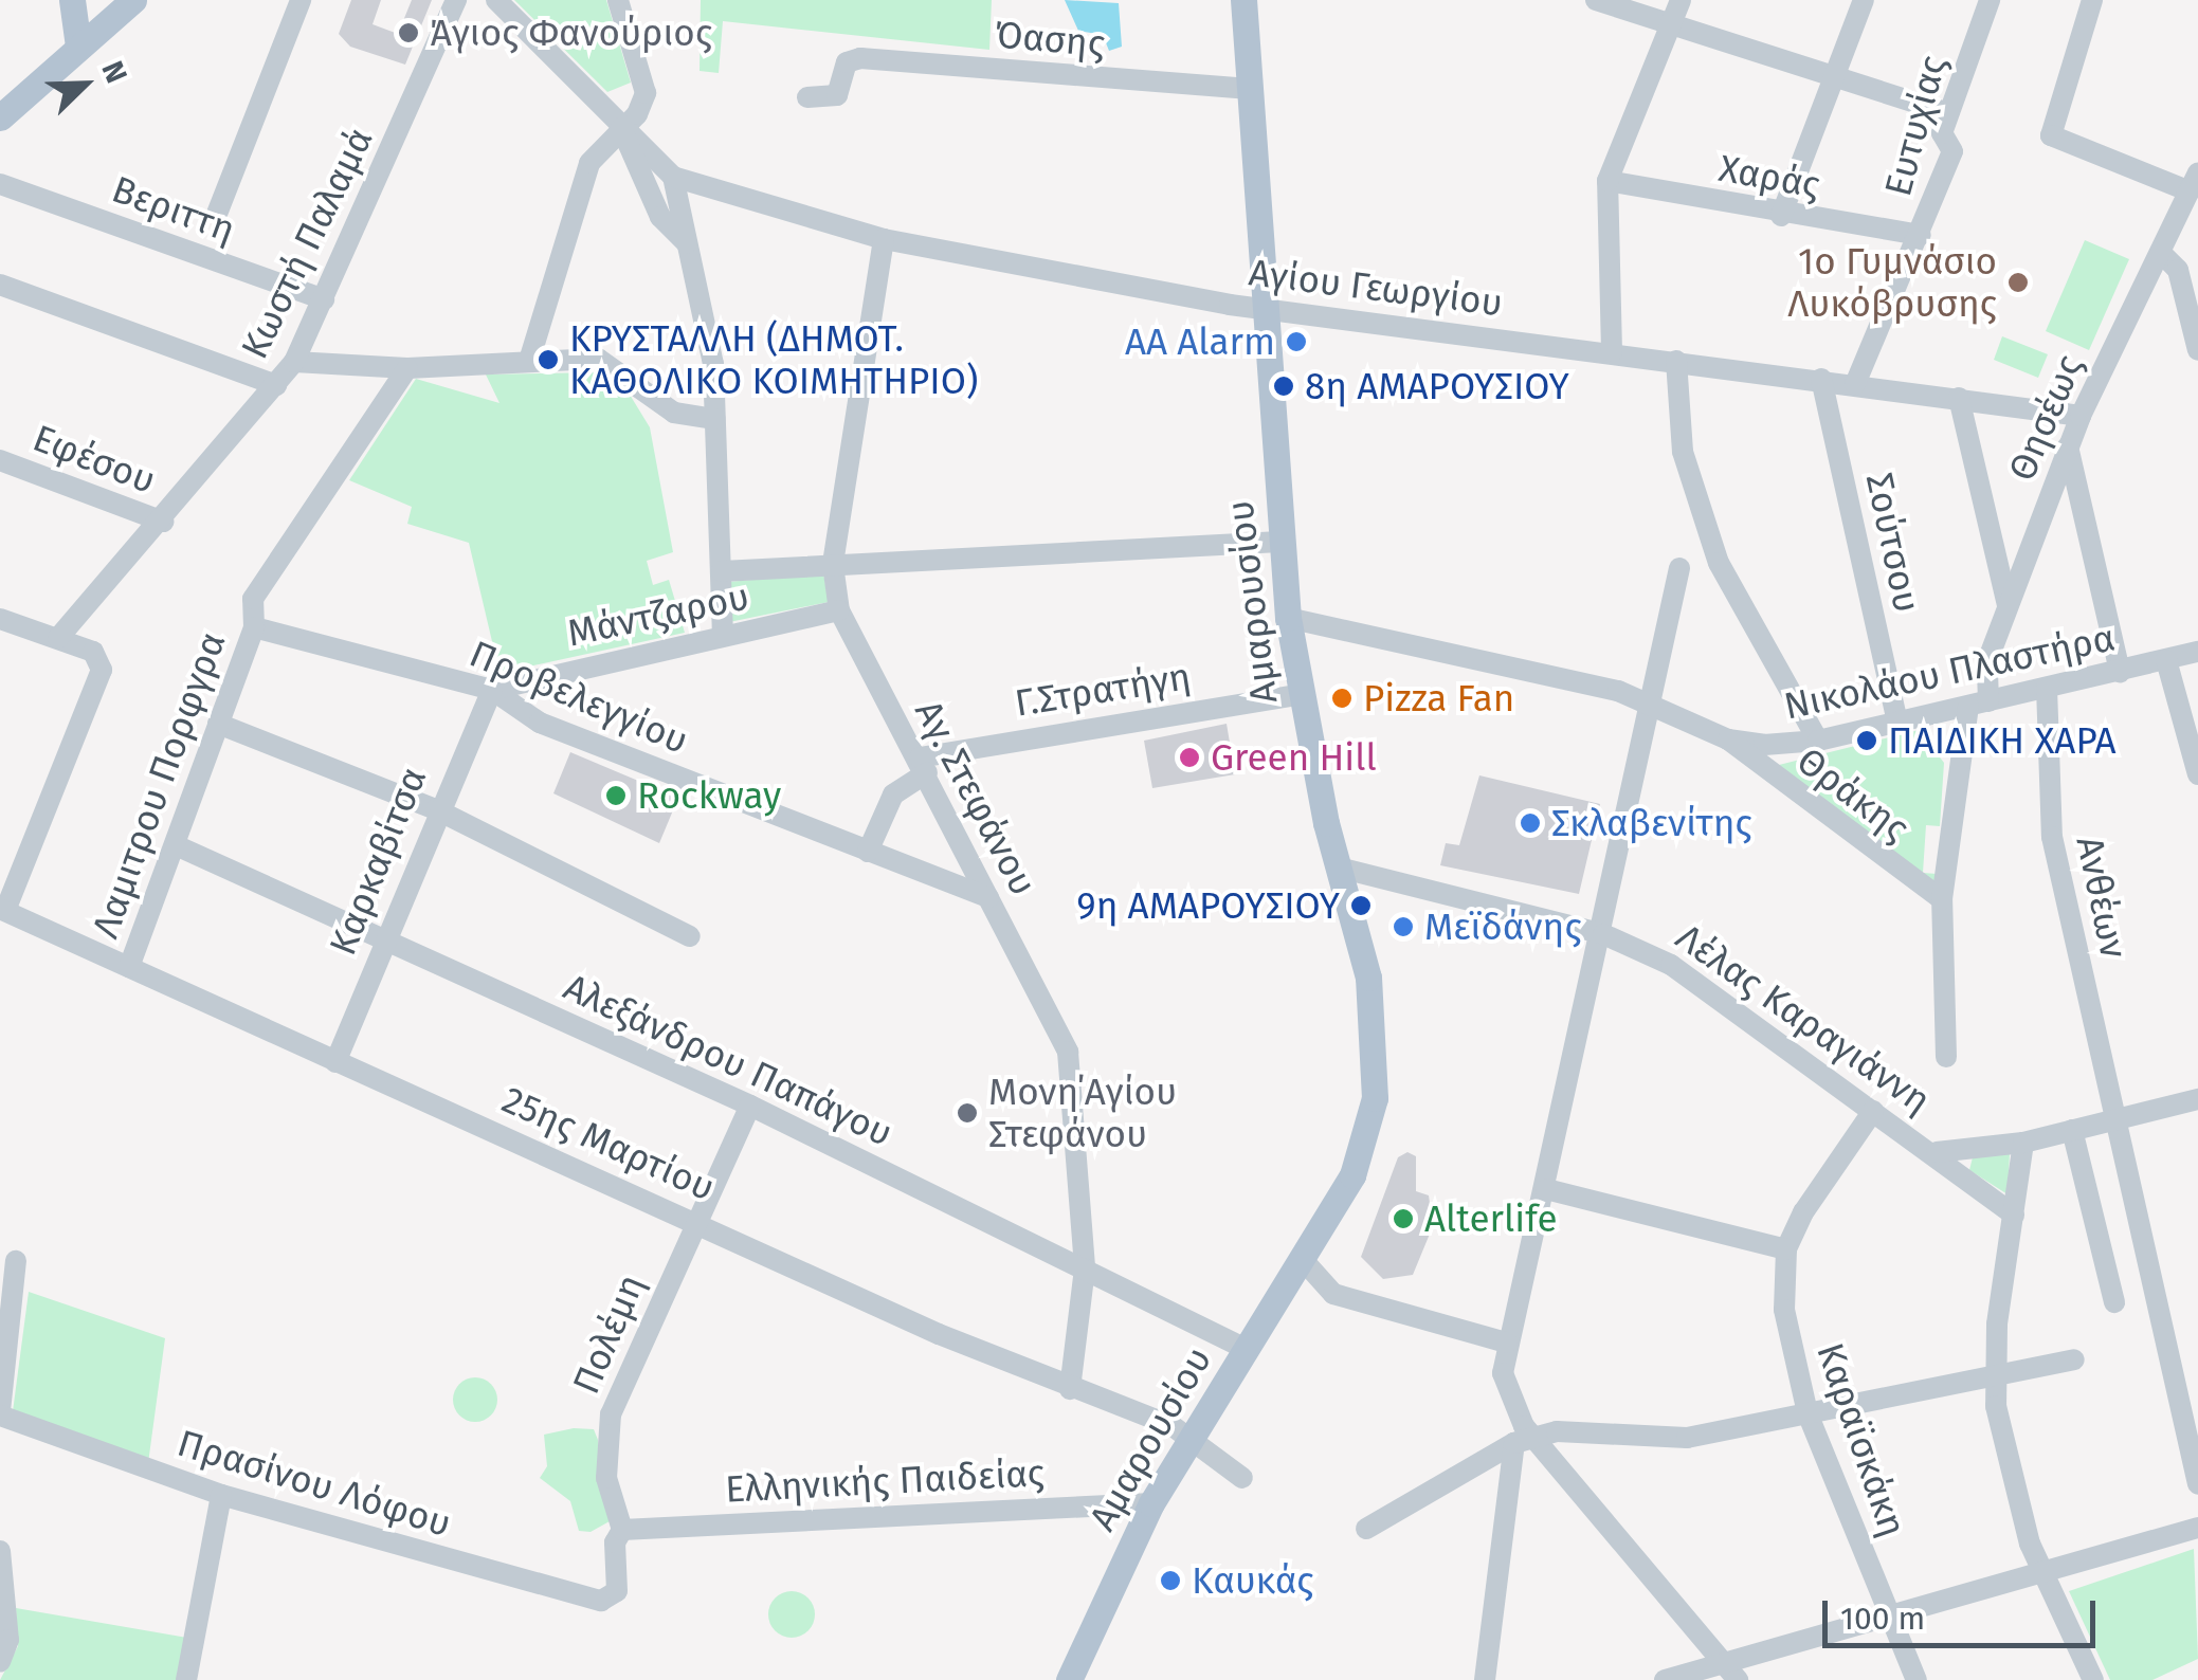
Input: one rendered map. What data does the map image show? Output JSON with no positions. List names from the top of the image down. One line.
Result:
{"streets":{"main road":["Αμαρουσίου"],"street":["Όασης","Ευτυχίας","Χαράς","Βεριττη","Κωστή Παλαμά","Αγίου Γεωργίου","Θησέως","Εφέσου","Σούτσου","Μάντζαρου","Νικολάου Πλαστήρα","Γ.Στρατήγη","Προβελεγγίου","Λαμιτρου Πορφγρα","Θράκης","Αγ. Στεφάνου","Καρκαβίτσα","Ανθέων","Λέλας Καραγιάννη","Αλεξάνδρου Παπάγου","25ης Μαρτίου","Πολέμη","Καραϊσκάκη","Ελληνικής Παιδείας","Πρασίνου Λόφου"]},"crossings":[["Όασης","Αμαρουσίου"],["Ευτυχίας","Χαράς"],["Ευτυχίας","Αγίου Γεωργίου"],["Βεριττη","Κωστή Παλαμά"],["Κωστή Παλαμά","Εφέσου"],["Αγίου Γεωργίου","Θησέως"],["Αγίου Γεωργίου","Σούτσου"],["Αγίου Γεωργίου","Αμαρουσίου"],["Αγίου Γεωργίου","Αγ. Στεφάνου"],["Θησέως","Νικολάου Πλαστήρα"],["Θησέως","Θράκης"],["Σούτσου","Νικολάου Πλαστήρα"],["Αμαρουσίου","Νικολάου Πλαστήρα"],["Αμαρουσίου","Γ.Στρατήγη"],["Αμαρουσίου","Λέλας Καραγιάννη"],["Αμαρουσίου","Αλεξάνδρου Παπάγου"],["Αμαρουσίου","25ης Μαρτίου"],["Αμαρουσίου","Ελληνικής Παιδείας"],["Μάντζαρου","Προβελεγγίου"],["Μάντζαρου","Αγ. Στεφάνου"],["Μάντζαρου","Καρκαβίτσα"],["Νικολάου Πλαστήρα","Θράκης"],["Νικολάου Πλαστήρα","Ανθέων"],["Γ.Στρατήγη","Αγ. Στεφάνου"],["Προβελεγγίου","Λαμιτρου Πορφγρα"],["Προβελεγγίου","Αγ. Στεφάνου"],["Προβελεγγίου","Καρκαβίτσα"],["Λαμιτρου Πορφγρα","Αλεξάνδρου Παπάγου"],["Λαμιτρου Πορφγρα","25ης Μαρτίου"],["Αγ. Στεφάνου","Αλεξάνδρου Παπάγου"],["Αγ. Στεφάνου","25ης Μαρτίου"],["Καρκαβίτσα","Αλεξάνδρου Παπάγου"],["Καρκαβίτσα","25ης Μαρτίου"],["Ανθέων","Λέλας Καραγιάννη"],["Αλεξάνδρου Παπάγου","Πολέμη"],["25ης Μαρτίου","Πολέμη"],["Πολέμη","Ελληνικής Παιδείας"],["Πολέμη","Πρασίνου Λόφου"]],"places":["Άγιος Φανούριος","1ο Γυμνάσιο Λυκόβρυσης","AA Alarm","ΚΡΥΣΤΑΛΛΗ (ΔΗΜΟΤ. ΚΑΘΟΛΙΚΟ ΚΟΙΜΗΤΗΡΙΟ)","8η ΑΜΑΡΟΥΣΙΟΥ","Pizza Fan","ΠΑΙΔΙΚΗ ΧΑΡΑ","Green Hill","Rockway","Σκλαβενίτης","9η ΑΜΑΡΟΥΣΙΟΥ","Μεϊδάνης","Μονη΄Αγίου Στεφάνου","Alterlife","Καυκάς"],"scale_bar":"100 m","north":"top right"}
